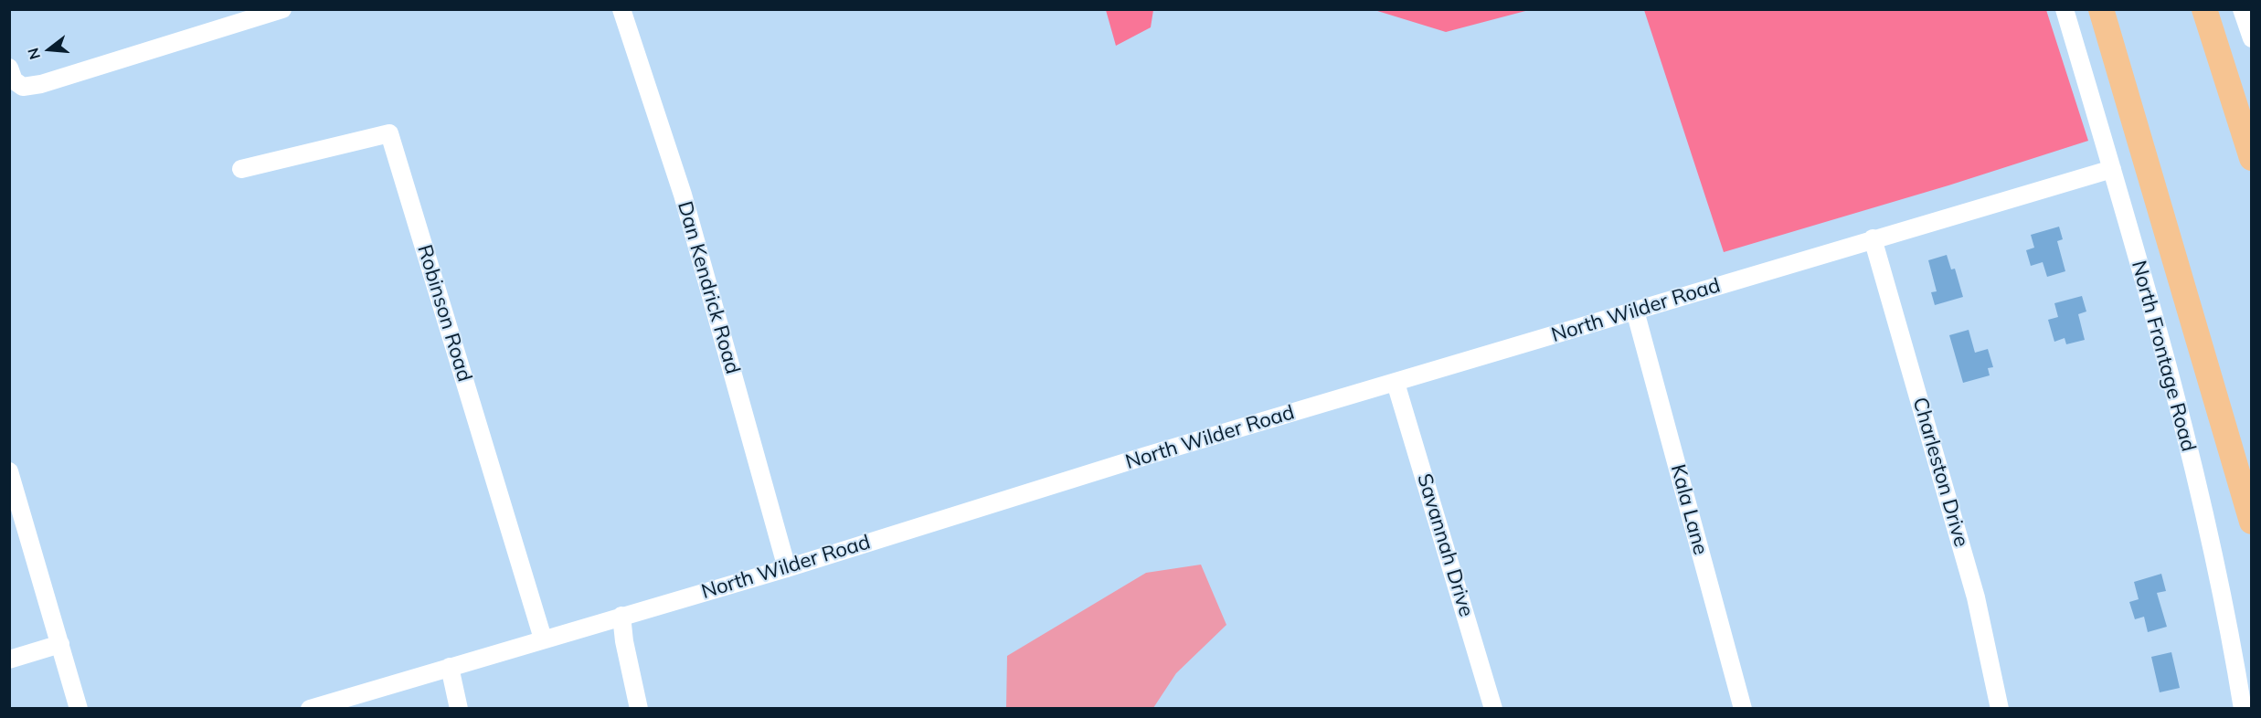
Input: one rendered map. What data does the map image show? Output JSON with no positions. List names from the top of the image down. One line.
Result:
{"streets":{"street":["Dan Kendrick Road","North Wilder Road","Robinson Road","North Frontage Road","Charleston Drive","Kala Lane","Savannah Drive"]},"crossings":[["Dan Kendrick Road","North Wilder Road"],["North Wilder Road","Robinson Road"],["North Wilder Road","North Frontage Road"],["North Wilder Road","Charleston Drive"],["North Wilder Road","Kala Lane"],["North Wilder Road","Savannah Drive"]],"north":"left"}
